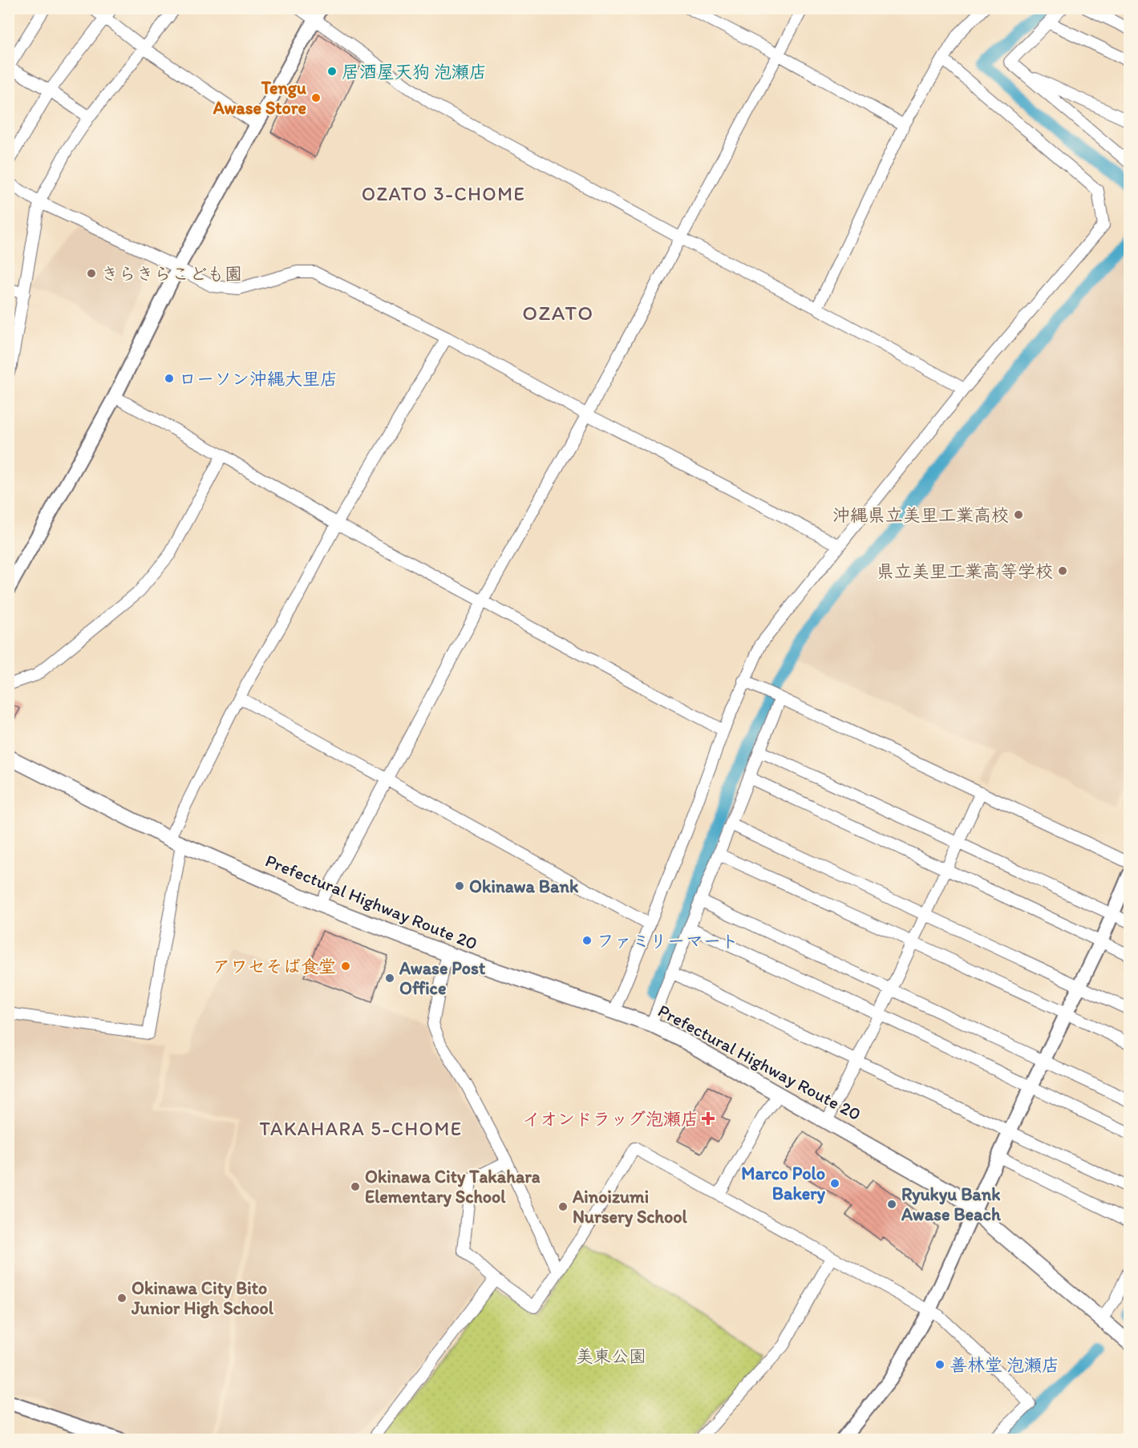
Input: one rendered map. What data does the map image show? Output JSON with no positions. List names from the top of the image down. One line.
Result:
{"streets":{"main road":["Prefectural Highway Route 20"]},"districts":["OZATO 3-CHOME","OZATO","TAKAHARA 5-CHOME"],"parks":["美東公園"],"places":{"other":["居酒屋天狗 泡瀬店","Tengu Awase Store","きらきらこども園","ローソン沖縄大里店","沖縄県立美里工業高校","県立美里工業高等学校","Okinawa Bank","ファミリーマート","アワセそば食堂","Awase Post Office","Marco Polo Bakery","Okinawa City Takahara Elementary School","Ryukyu Bank Awase Beach","Ainoizumi Nursery School","Okinawa City Bito Junior High School","善林堂 泡瀬店"],"health":["イオンドラッグ泡瀬店"]}}
